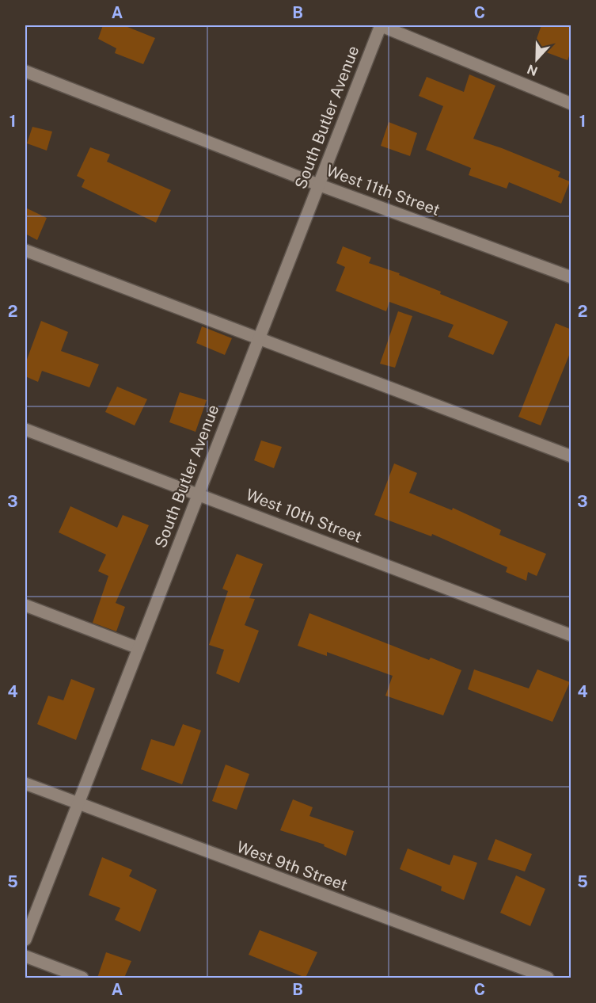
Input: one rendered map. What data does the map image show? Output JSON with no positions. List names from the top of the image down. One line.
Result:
{"streets":{"street":["South Butler Avenue","West 11th Street","West 10th Street","West 9th Street"]},"crossings":[["South Butler Avenue","West 11th Street"],["South Butler Avenue","West 10th Street"],["South Butler Avenue","West 9th Street"]],"north":"bottom","grid":{"columns":["A","B","C"],"rows":["1","2","3","4","5"]}}
